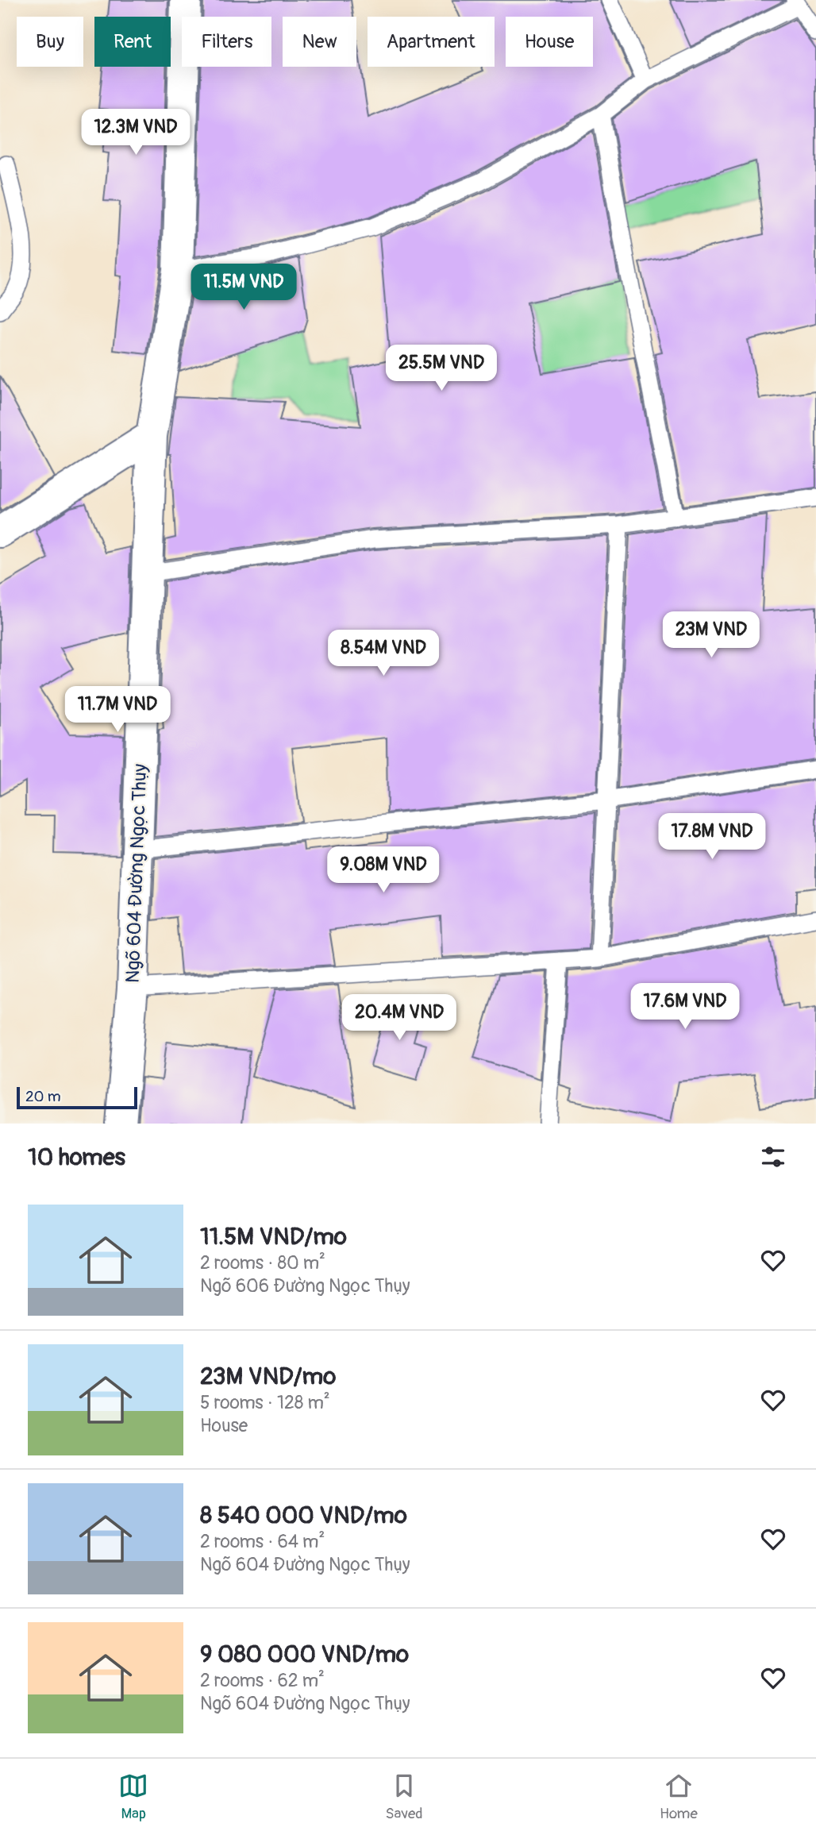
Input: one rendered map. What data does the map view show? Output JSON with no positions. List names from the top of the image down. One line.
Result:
{"streets":{"street":["Ngõ 604 Đường Ngọc Thụy"]},"scale_bar":"20 m","page":{"chip":["Buy","Rent","Filters","New","Apartment","House"],"price":["12.3M VND","11.5M VND","25.5M VND","23M VND","8.54M VND","11.7M VND","17.8M VND","9.08M VND","17.6M VND","20.4M VND"],"scale":"20 m","heading":"10 homes","list":[{"name":"11.5M VND/mo","note":"2 rooms · 80 m² · Ngõ 606 Đường Ngọc Thụy"},{"name":"23M VND/mo","note":"5 rooms · 128 m² · House"},{"name":"8 540 000 VND/mo","note":"2 rooms · 64 m² · Ngõ 604 Đường Ngọc Thụy"},{"name":"9 080 000 VND/mo","note":"2 rooms · 62 m² · Ngõ 604 Đường Ngọc Thụy"}],"tabs":["Map","Saved","Home"]}}
